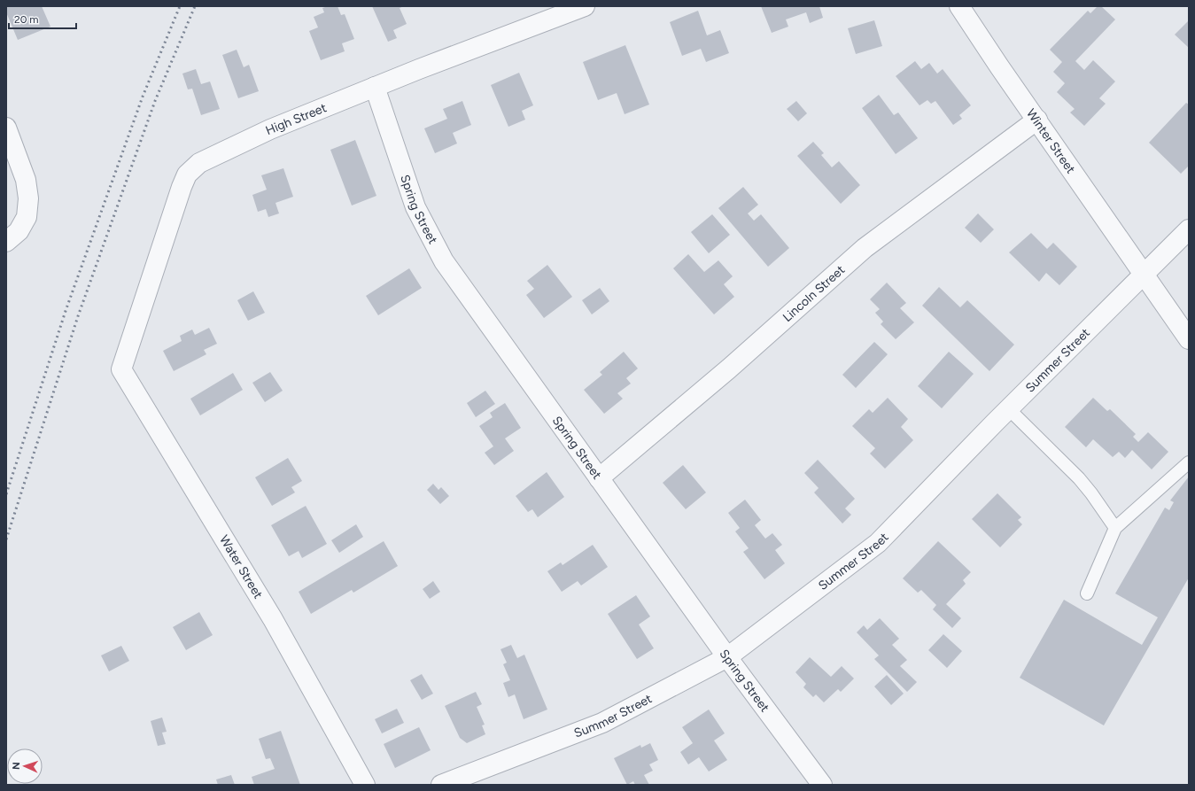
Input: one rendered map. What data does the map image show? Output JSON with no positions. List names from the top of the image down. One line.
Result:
{"streets":{"street":["High Street","Winter Street","Spring Street","Lincoln Street","Summer Street","Water Street"]},"crossings":[["High Street","Spring Street"],["High Street","Water Street"],["Winter Street","Lincoln Street"],["Winter Street","Summer Street"],["Spring Street","Lincoln Street"],["Spring Street","Summer Street"]],"scale_bar":"20 m","north":"left"}
